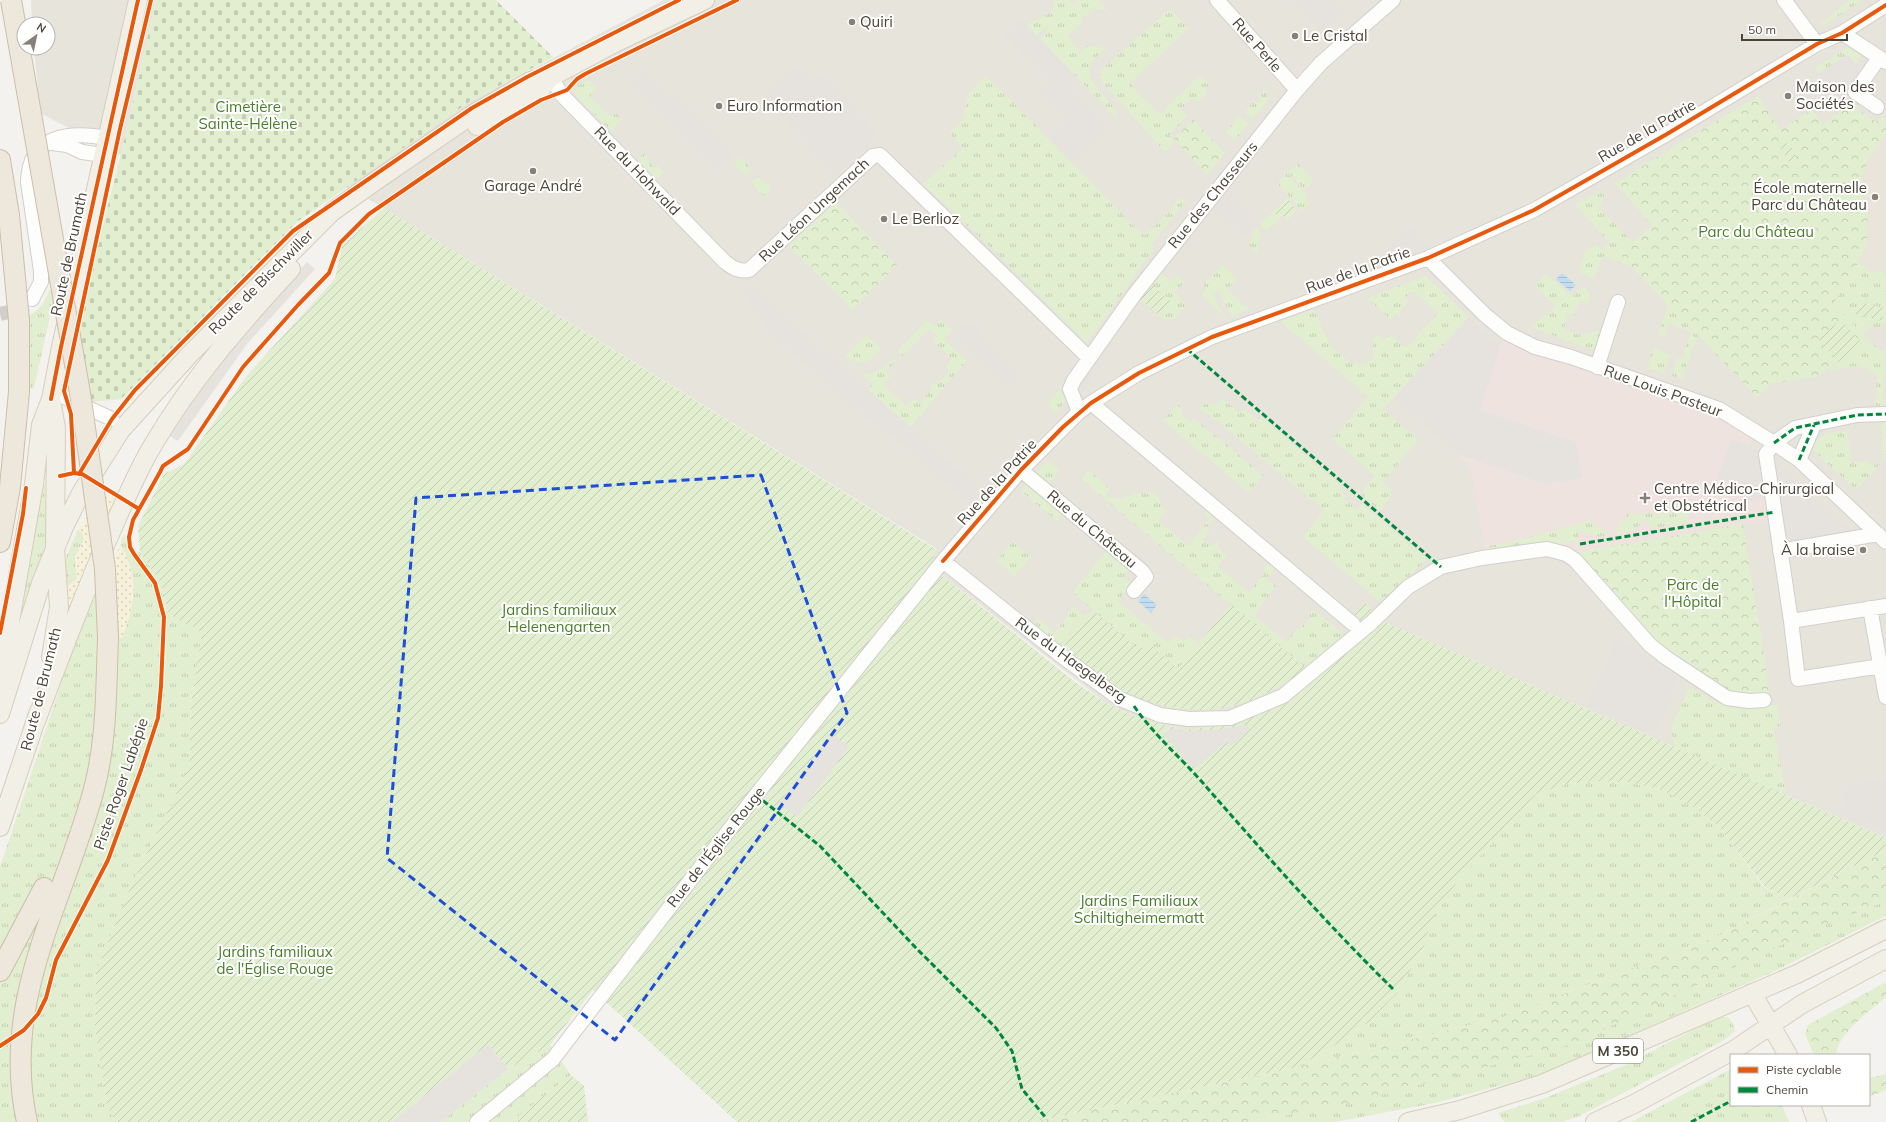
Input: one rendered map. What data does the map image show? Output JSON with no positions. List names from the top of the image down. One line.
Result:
{"streets":{"main road":["Route de Brumath","Route de Bischwiller","M 350"],"street":["Rue Perle","Rue de la Patrie","Rue du Hohwald","Rue des Chasseurs","Rue Léon Ungemach","Rue Louis Pasteur","Rue du Château","Rue du Haegelberg","Rue de l'Église Rouge"],"cycle path":["Piste Roger Labépie"]},"crossings":[["Rue Perle","Rue des Chasseurs"],["Rue de la Patrie","Rue des Chasseurs"],["Rue de la Patrie","Rue Louis Pasteur"],["Rue de la Patrie","Rue du Château"],["Rue de la Patrie","Rue du Haegelberg"],["Rue de la Patrie","Rue de l'Église Rouge"],["Rue du Hohwald","Rue Léon Ungemach"],["Rue du Hohwald","Route de Bischwiller"],["Rue des Chasseurs","Rue Léon Ungemach"],["Route de Brumath","Route de Bischwiller"],["Rue du Haegelberg","Rue de l'Église Rouge"]],"parks":["Cimetière Sainte-Hélène","Parc du Château","Parc de l'Hôpital","Jardins familiaux Helenengarten","Jardins Familiaux Schiltigheimermatt","Jardins familiaux de l'Église Rouge"],"places":{"other":["Quiri","Le Cristal","Maison des Sociétés","Euro Information","Garage André","École maternelle Parc du Château","Le Berlioz","À la braise"],"health":["Centre Médico-Chirurgical et Obstétrical"]},"legend":["Piste cyclable","Chemin"],"scale_bar":"50 m","north":"top right"}
